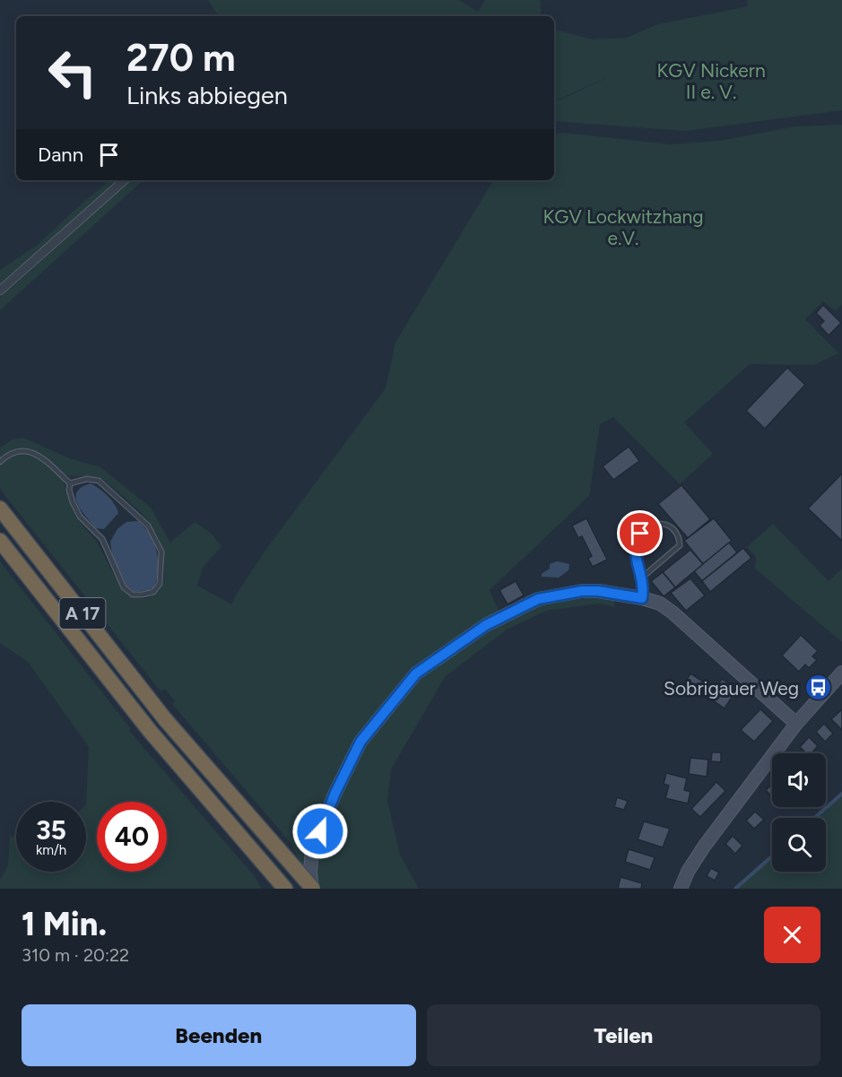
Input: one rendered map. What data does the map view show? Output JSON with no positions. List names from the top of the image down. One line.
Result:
{"streets":{"highway":["A 17"]},"parks":["KGV Nickern II e. V.","KGV Lockwitzhang e.V."],"places":{"bus stop":["Sobrigauer Weg"]},"page":{"turn":["270 m","Links abbiegen"],"then":"Dann","speed":"35 km/h","limit":"40","heading":["1 Min.","310 m · 20:22"],"buttons":["Beenden","Teilen"]}}
